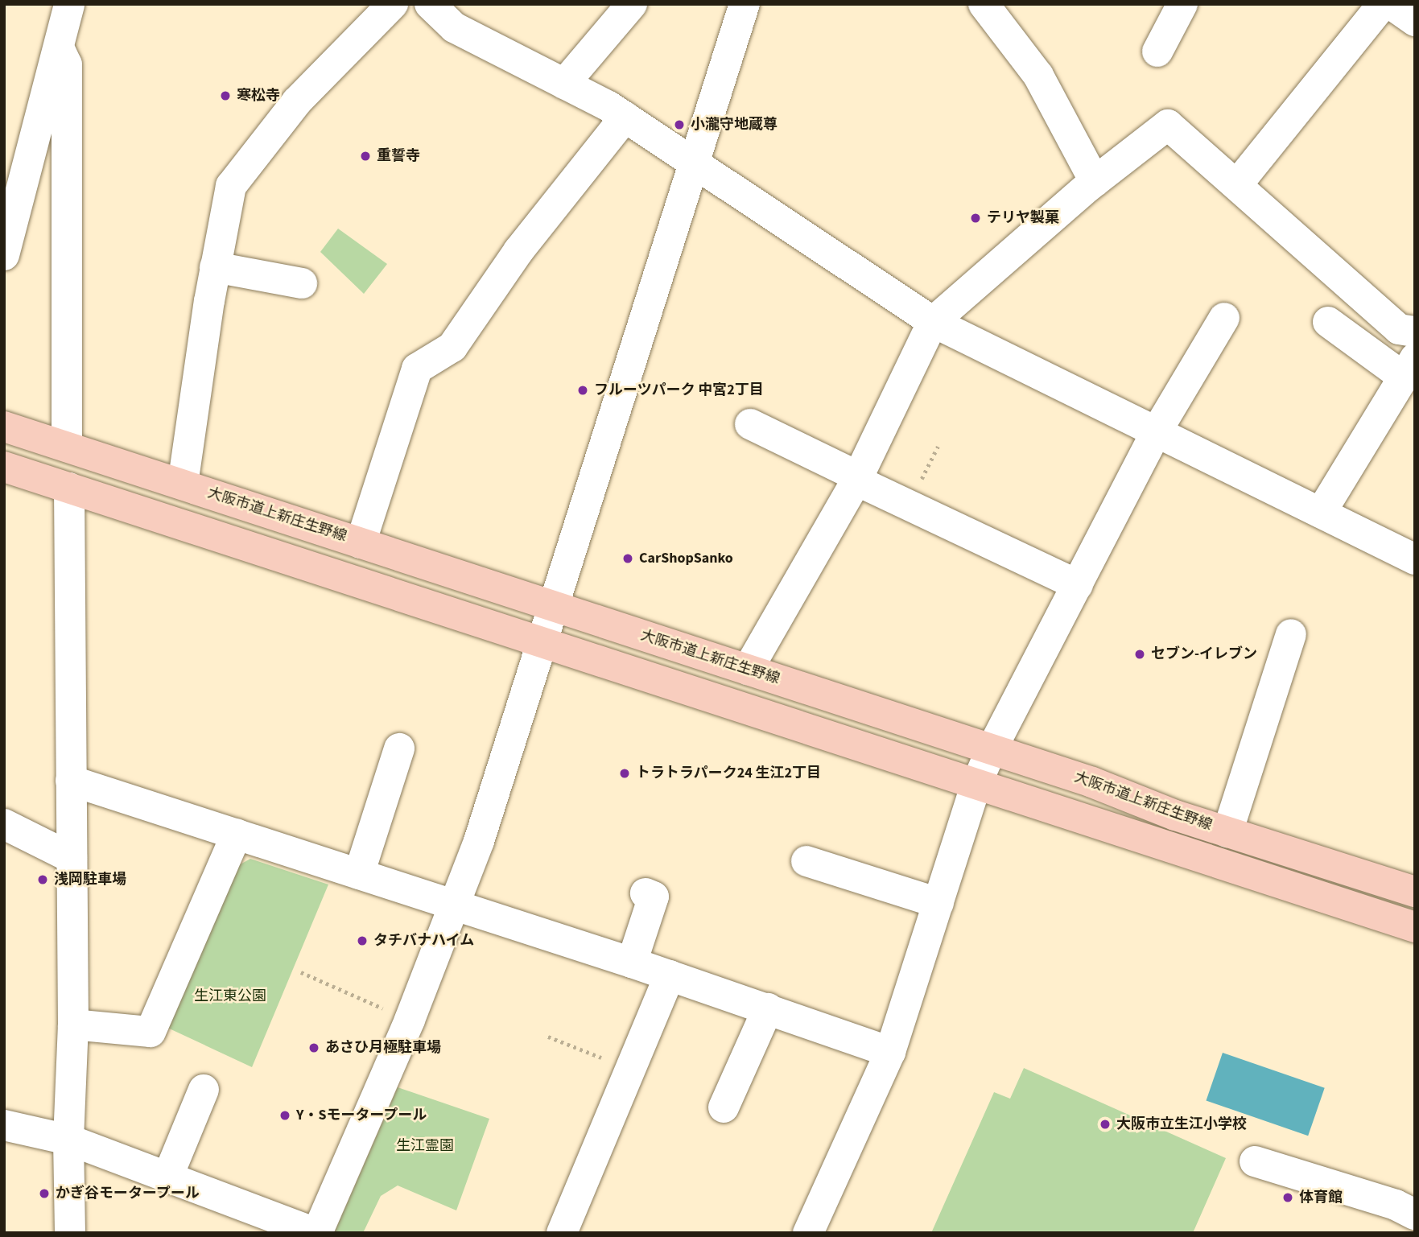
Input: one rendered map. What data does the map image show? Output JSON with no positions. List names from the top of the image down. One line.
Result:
{"streets":{"main road":["大阪市道上新庄生野線"]},"parks":["生江東公園","生江霊園"],"places":["寒松寺","小瀧守地蔵尊","重誓寺","テリヤ製菓","フルーツパーク 中宮2丁目","CarShopSanko","セブン-イレブン","トラトラパーク24 生江2丁目","浅岡駐車場","タチバナハイム","あさひ月極駐車場","Y・Sモータープール","大阪市立生江小学校","かぎ谷モータープール","体育館"]}
